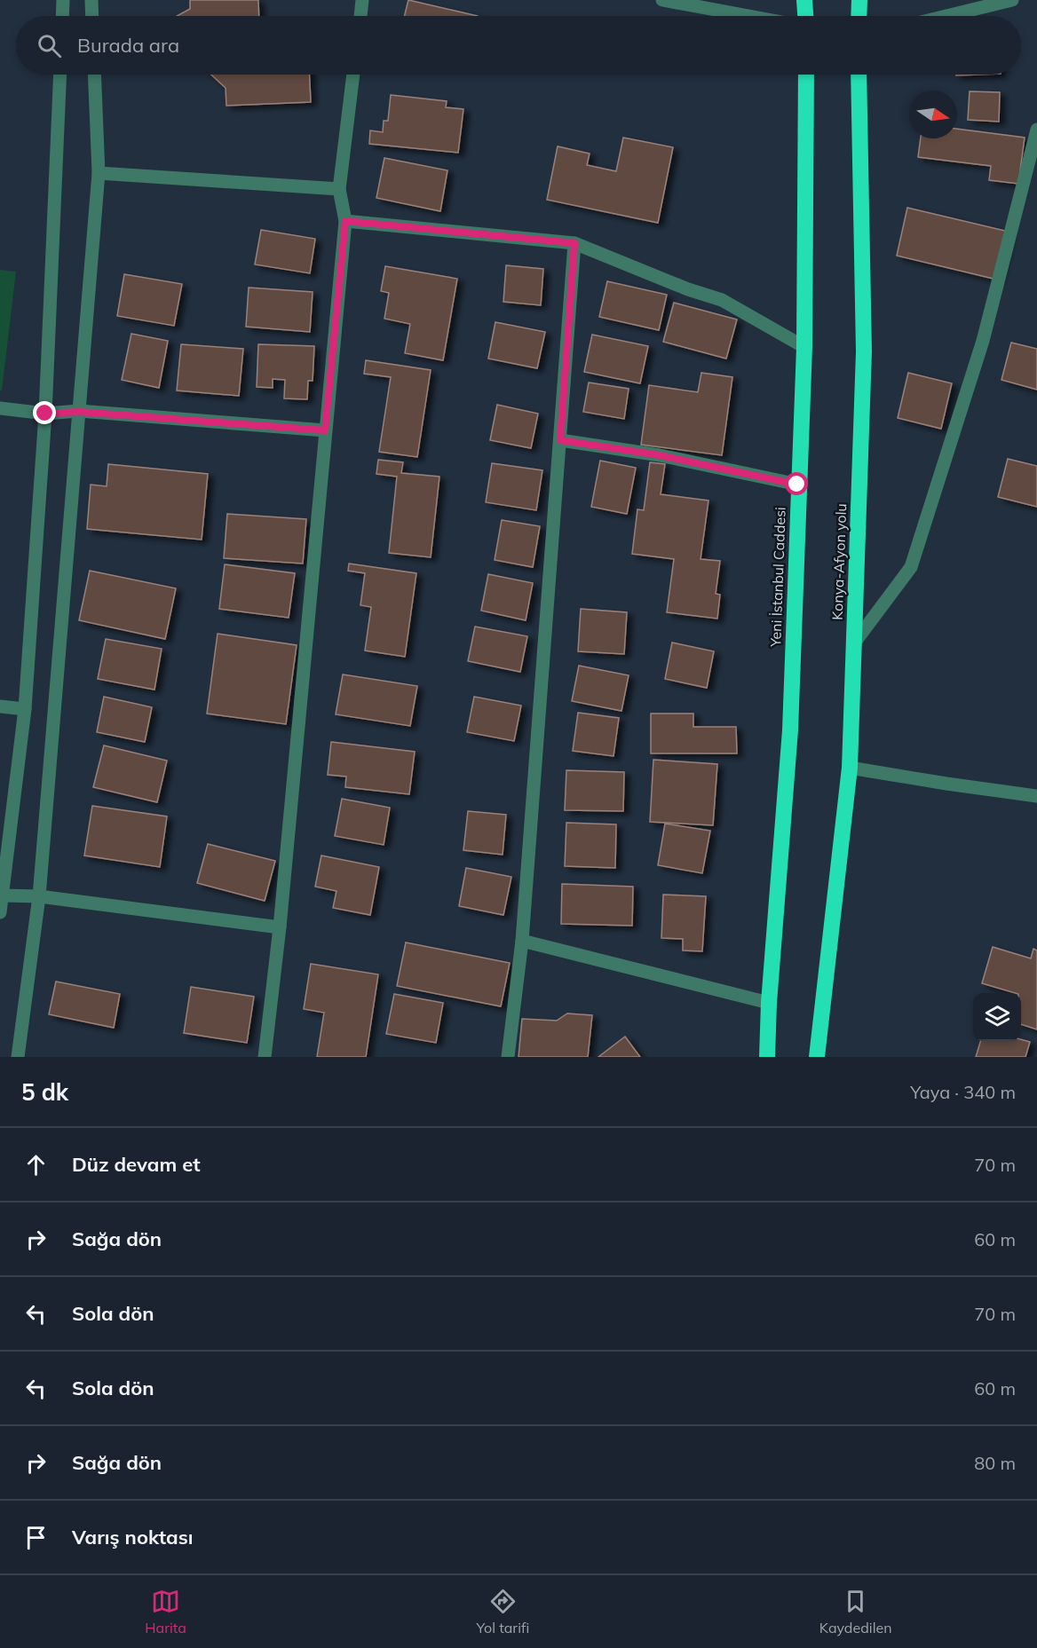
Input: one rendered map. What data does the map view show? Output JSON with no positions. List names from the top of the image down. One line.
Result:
{"streets":{"highway":["Konya-Afyon yolu","Yeni İstanbul Caddesi"]},"north":"right","page":{"search":"Burada ara","heading":["5 dk","Yaya · 340 m"],"list":[["Düz devam et","70 m"],["Sağa dön","60 m"],["Sola dön","70 m"],["Sola dön","60 m"],["Sağa dön","80 m"],"Varış noktası"],"nav":["Harita","Yol tarifi","Kaydedilen"]}}
